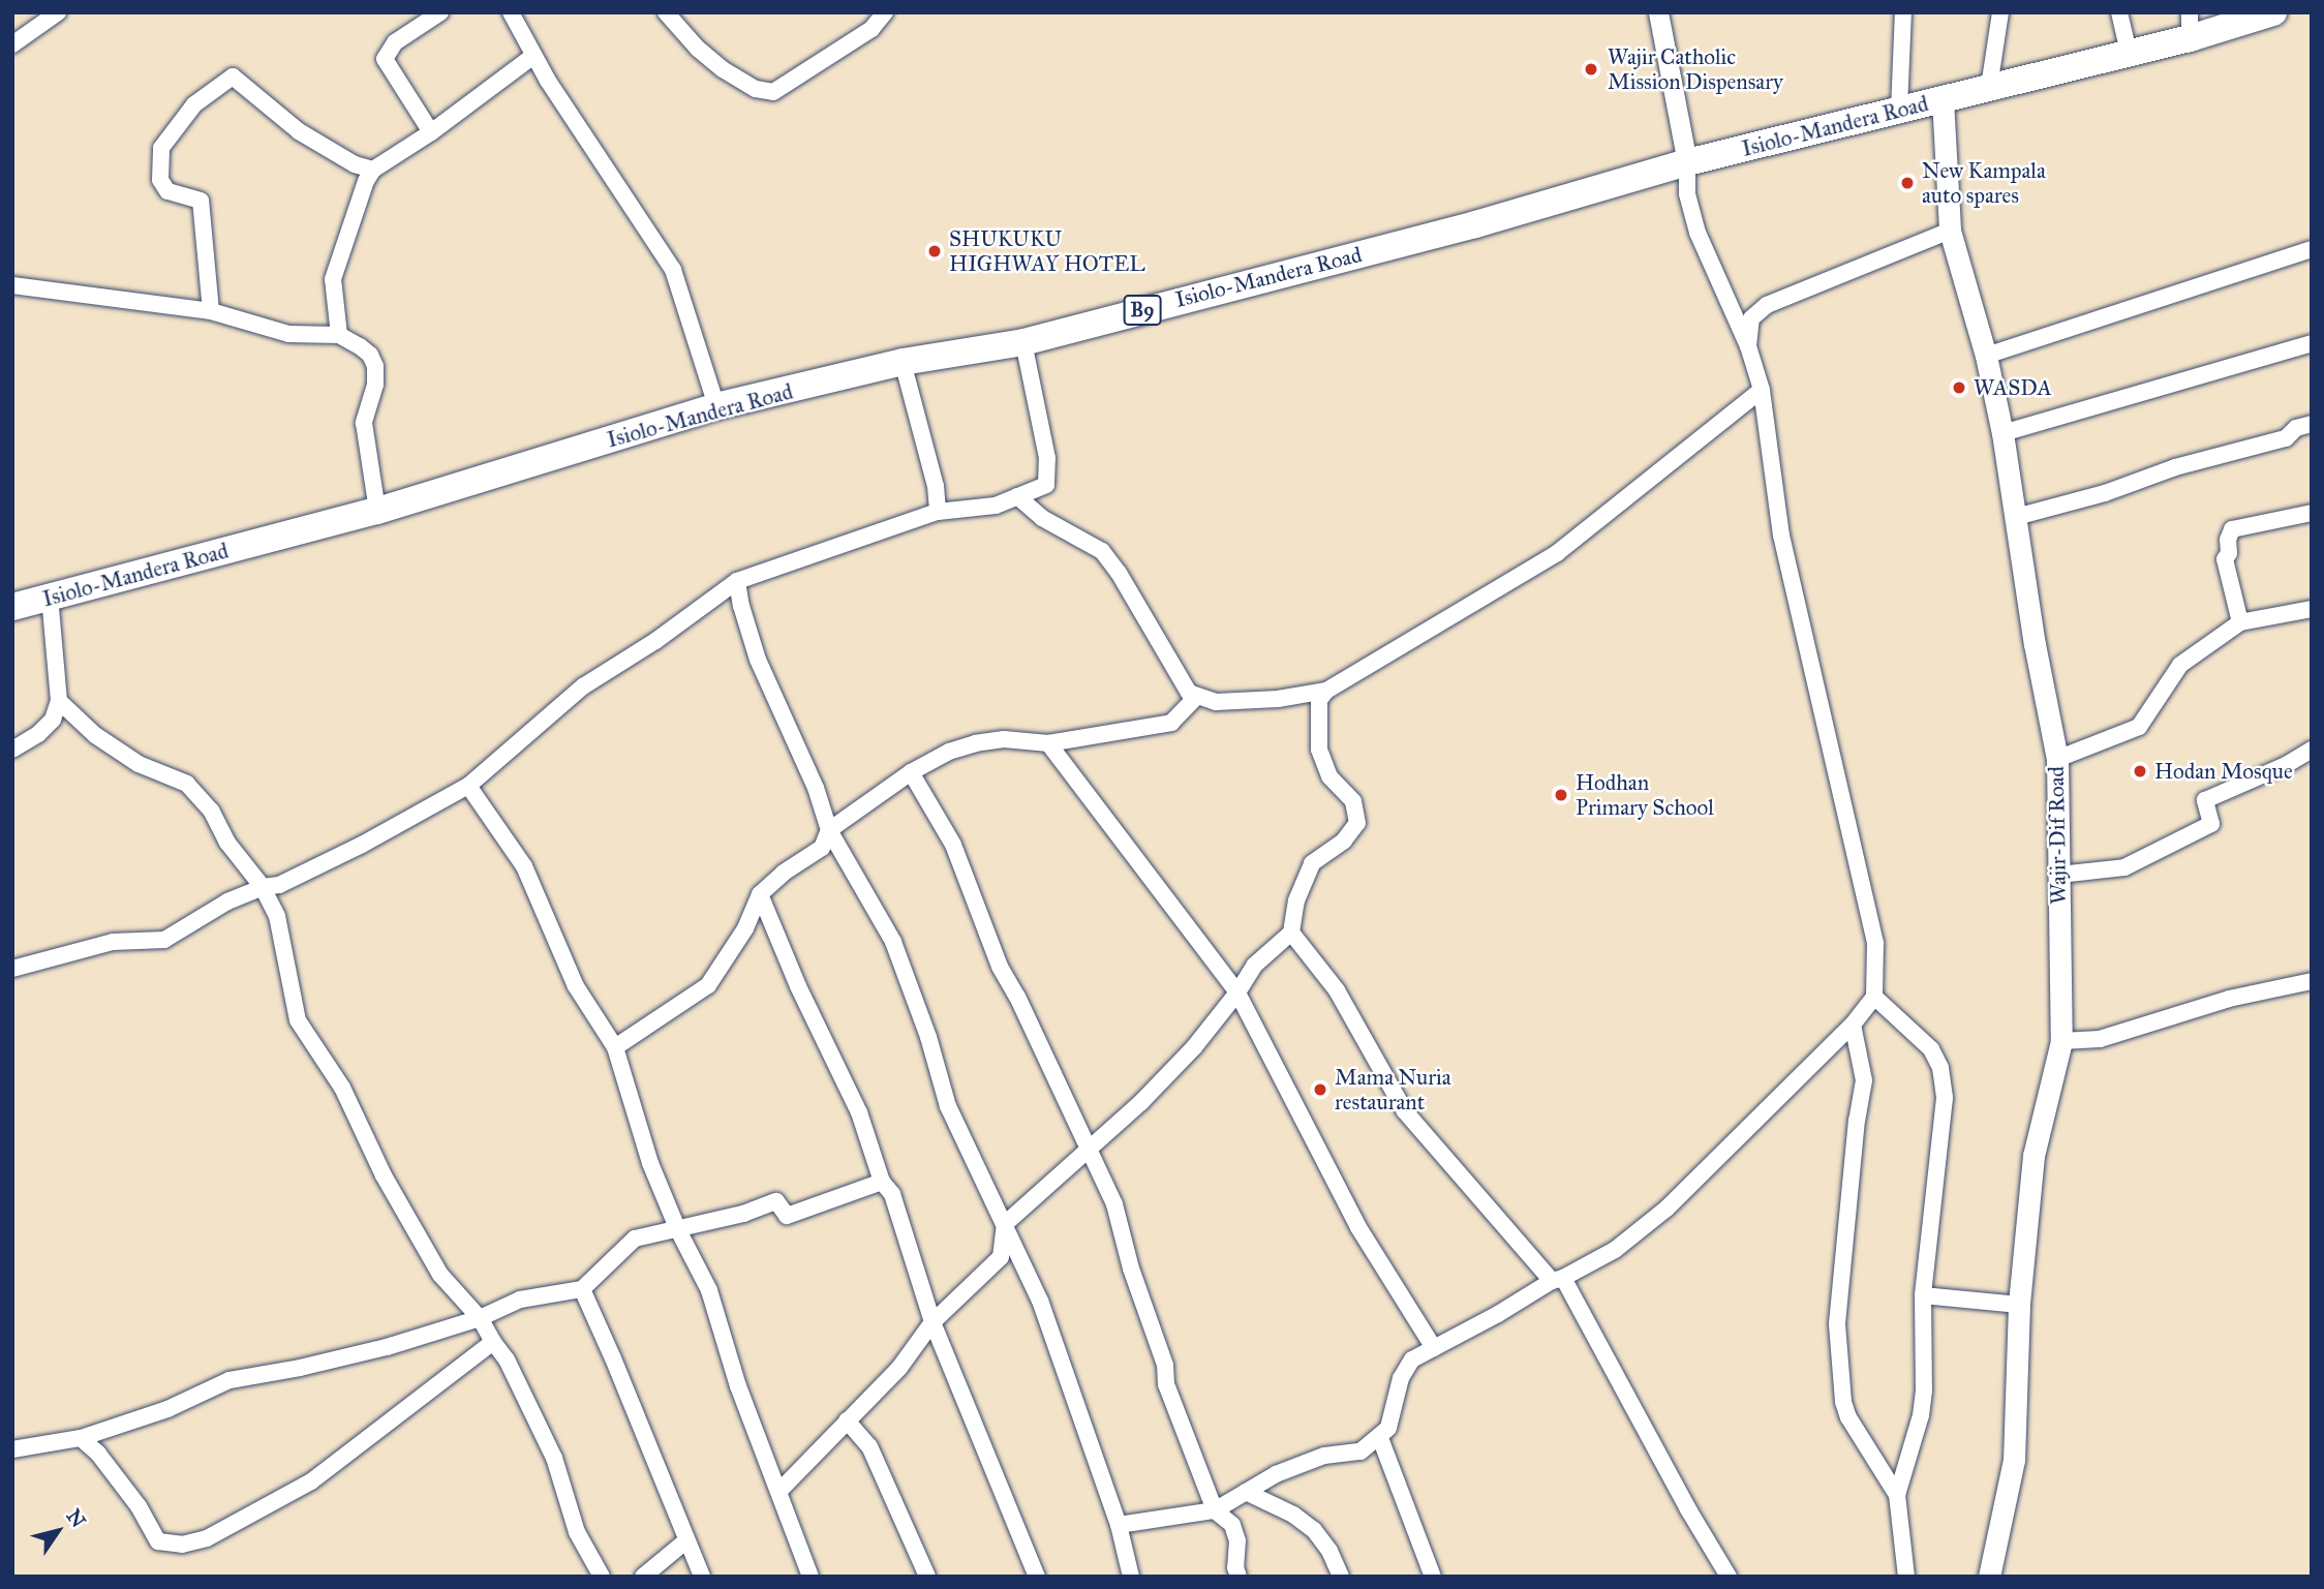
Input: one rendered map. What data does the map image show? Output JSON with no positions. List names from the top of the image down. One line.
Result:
{"streets":{"highway":["Isiolo-Mandera Road","B9"],"main road":["Wajir-Dif Road"]},"crossings":[["Isiolo-Mandera Road","Wajir-Dif Road"]],"places":["Wajir Catholic Mission Dispensary","New Kampala auto spares","SHUKUKU HIGHWAY HOTEL","WASDA","Hodan Mosque","Hodhan Primary School","Mama Nuria restaurant"],"north":"top right"}
